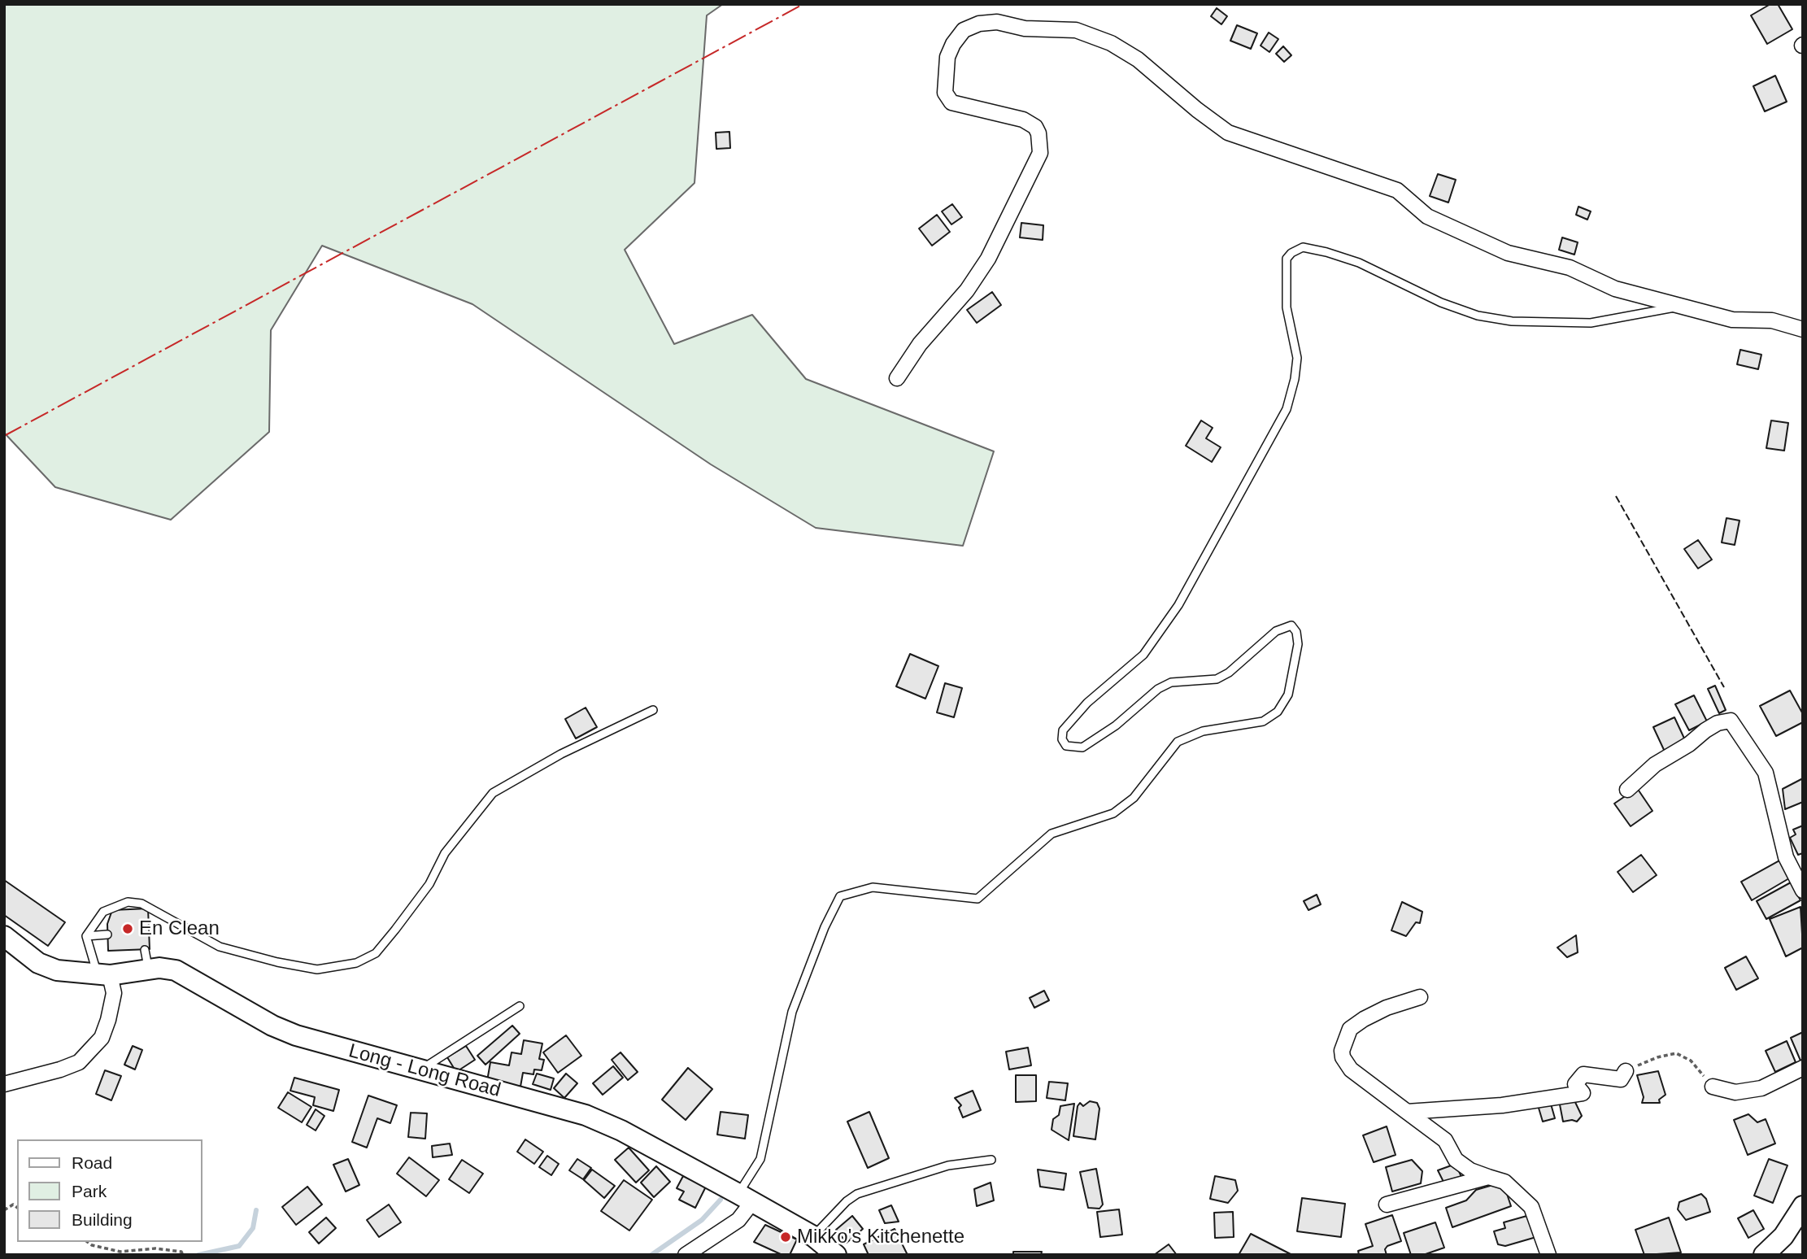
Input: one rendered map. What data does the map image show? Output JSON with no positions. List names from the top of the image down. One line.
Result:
{"streets":{"main road":["Long - Long Road"]},"places":["En Clean","Mikko's Kitchenette"],"legend":["Road","Park","Building"]}
